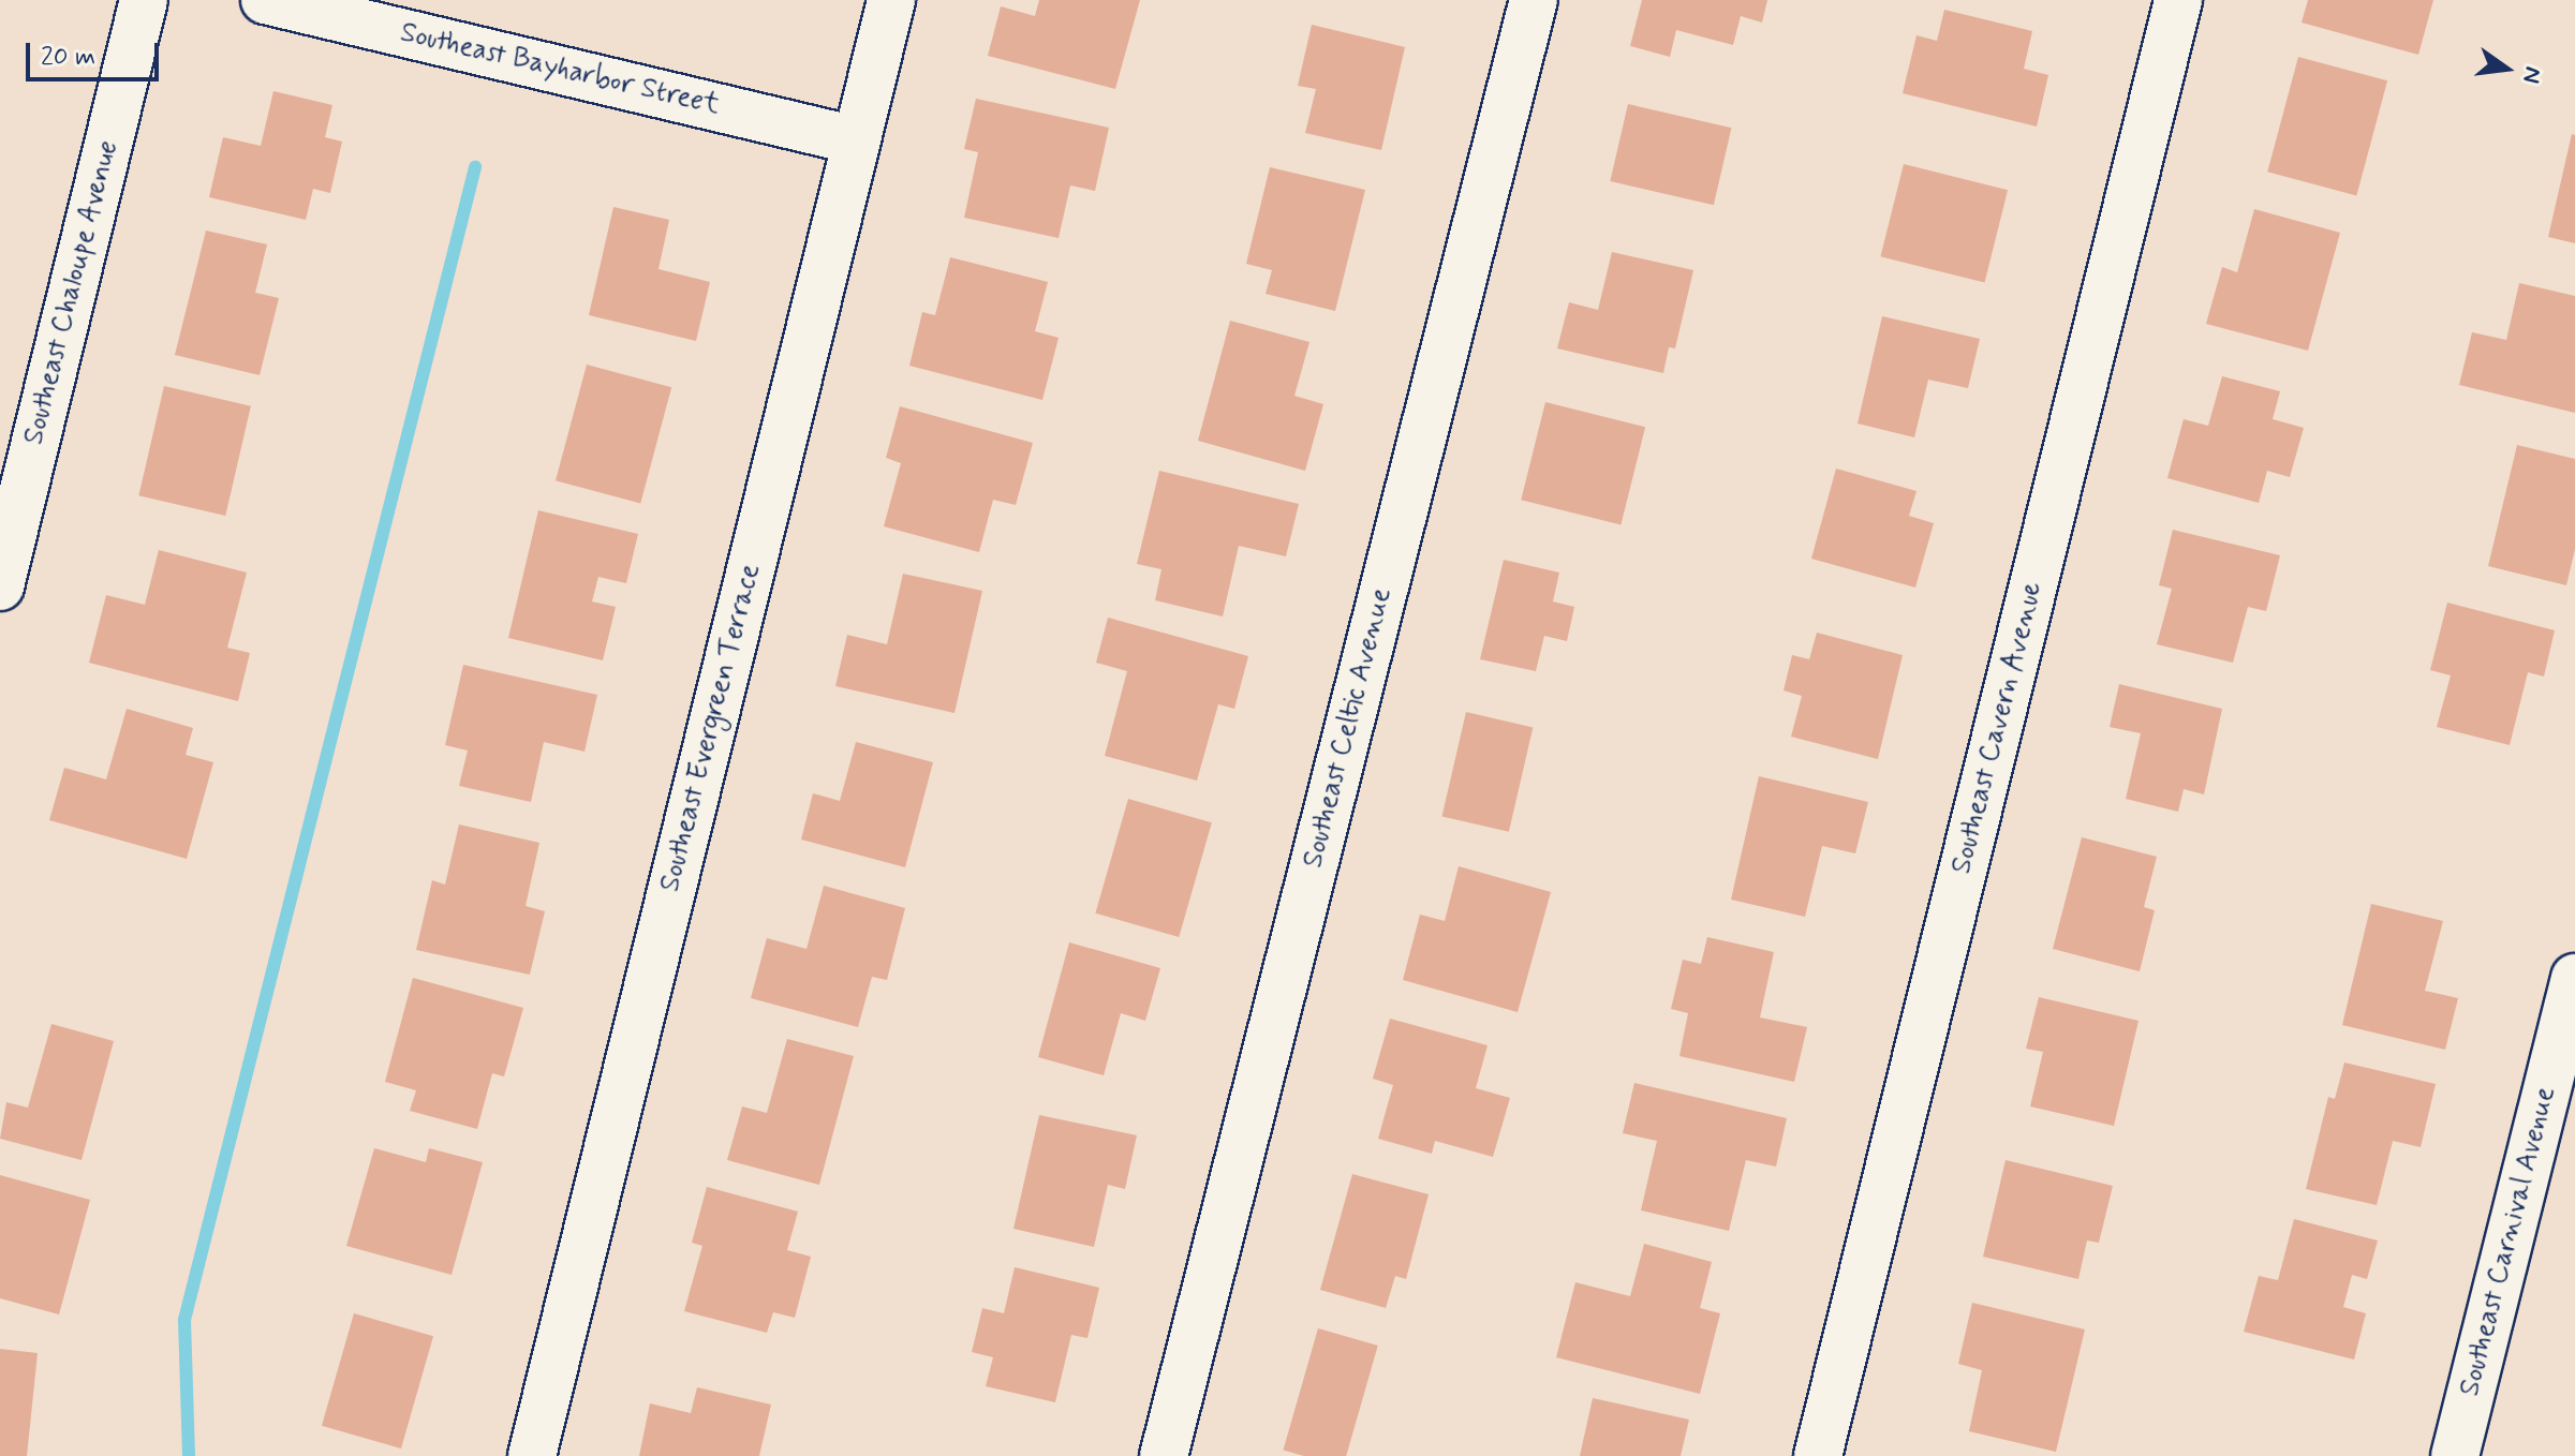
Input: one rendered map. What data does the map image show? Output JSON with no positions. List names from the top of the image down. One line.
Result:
{"streets":{"street":["Southeast Bayharbor Street","Southeast Chaloupe Avenue","Southeast Evergreen Terrace","Southeast Celtic Avenue","Southeast Cavern Avenue","Southeast Carnival Avenue"]},"crossings":[["Southeast Bayharbor Street","Southeast Evergreen Terrace"]],"scale_bar":"20 m","north":"right"}
